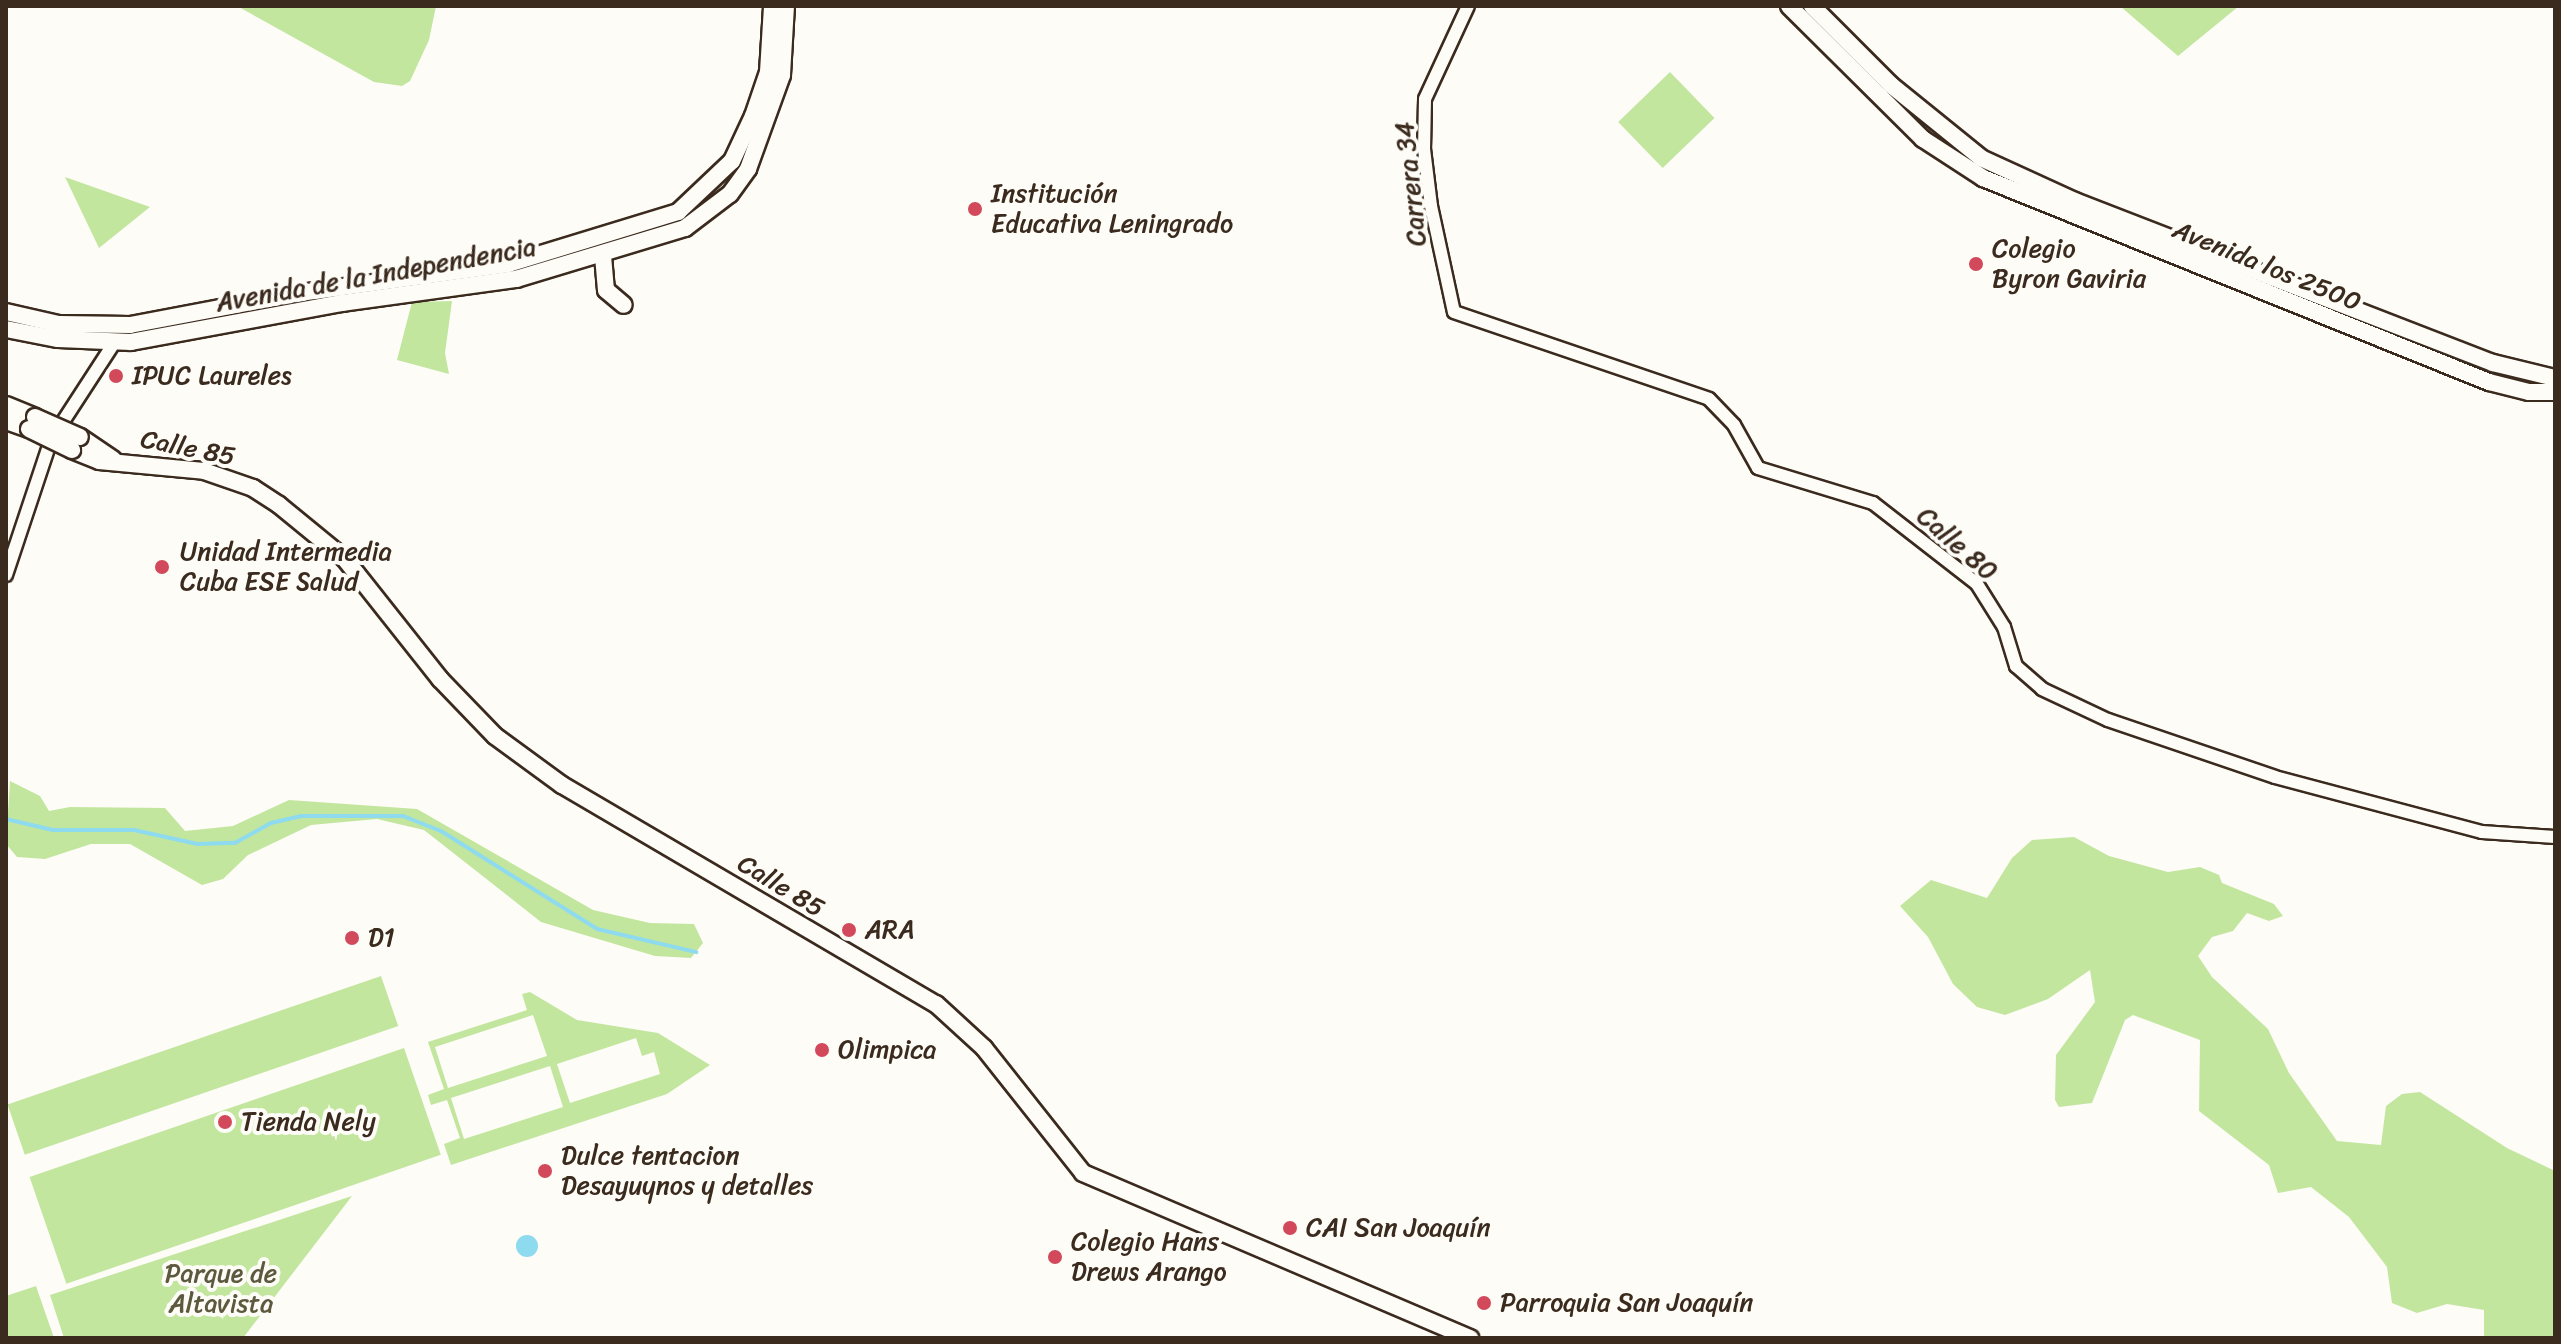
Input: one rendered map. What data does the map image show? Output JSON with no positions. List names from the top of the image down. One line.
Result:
{"streets":{"main road":["Avenida los 2500","Avenida de la Independencia","Calle 85"],"street":["Carrera 34","Calle 80"]},"crossings":[["Carrera 34","Calle 80"]],"parks":["Parque de Altavista"],"places":["Institución Educativa Leningrado","Colegio Byron Gaviria","IPUC Laureles","Unidad Intermedia Cuba ESE Salud","ARA","D1","Olimpica","Tienda Nely","Dulce tentacion Desayuynos y detalles","CAI San Joaquín","Colegio Hans Drews Arango","Parroquia San Joaquín"]}
